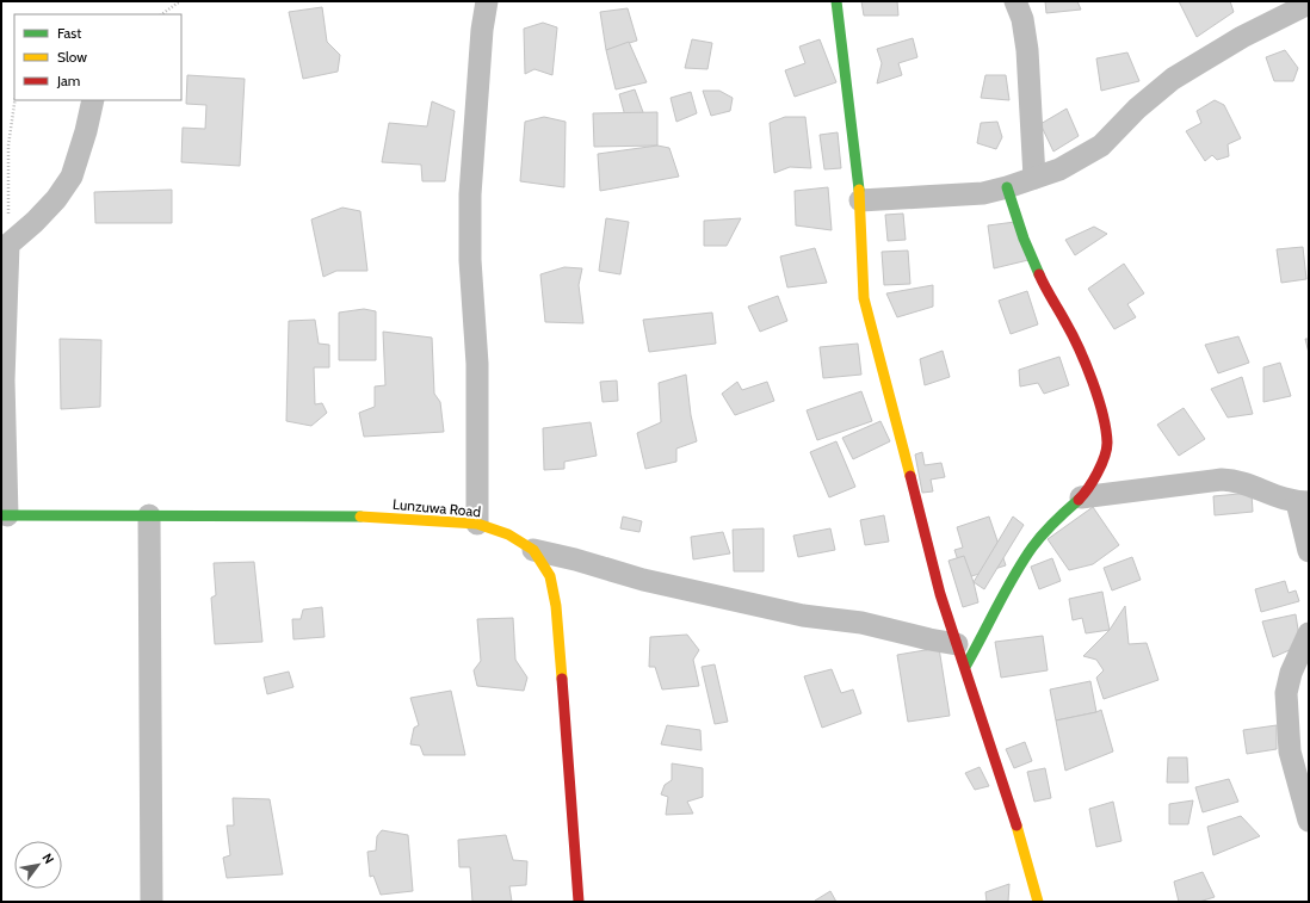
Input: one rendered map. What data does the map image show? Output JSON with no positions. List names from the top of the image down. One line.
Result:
{"streets":{"street":["Lunzuwa Road"]},"legend":["Fast","Slow","Jam"],"north":"top right"}
